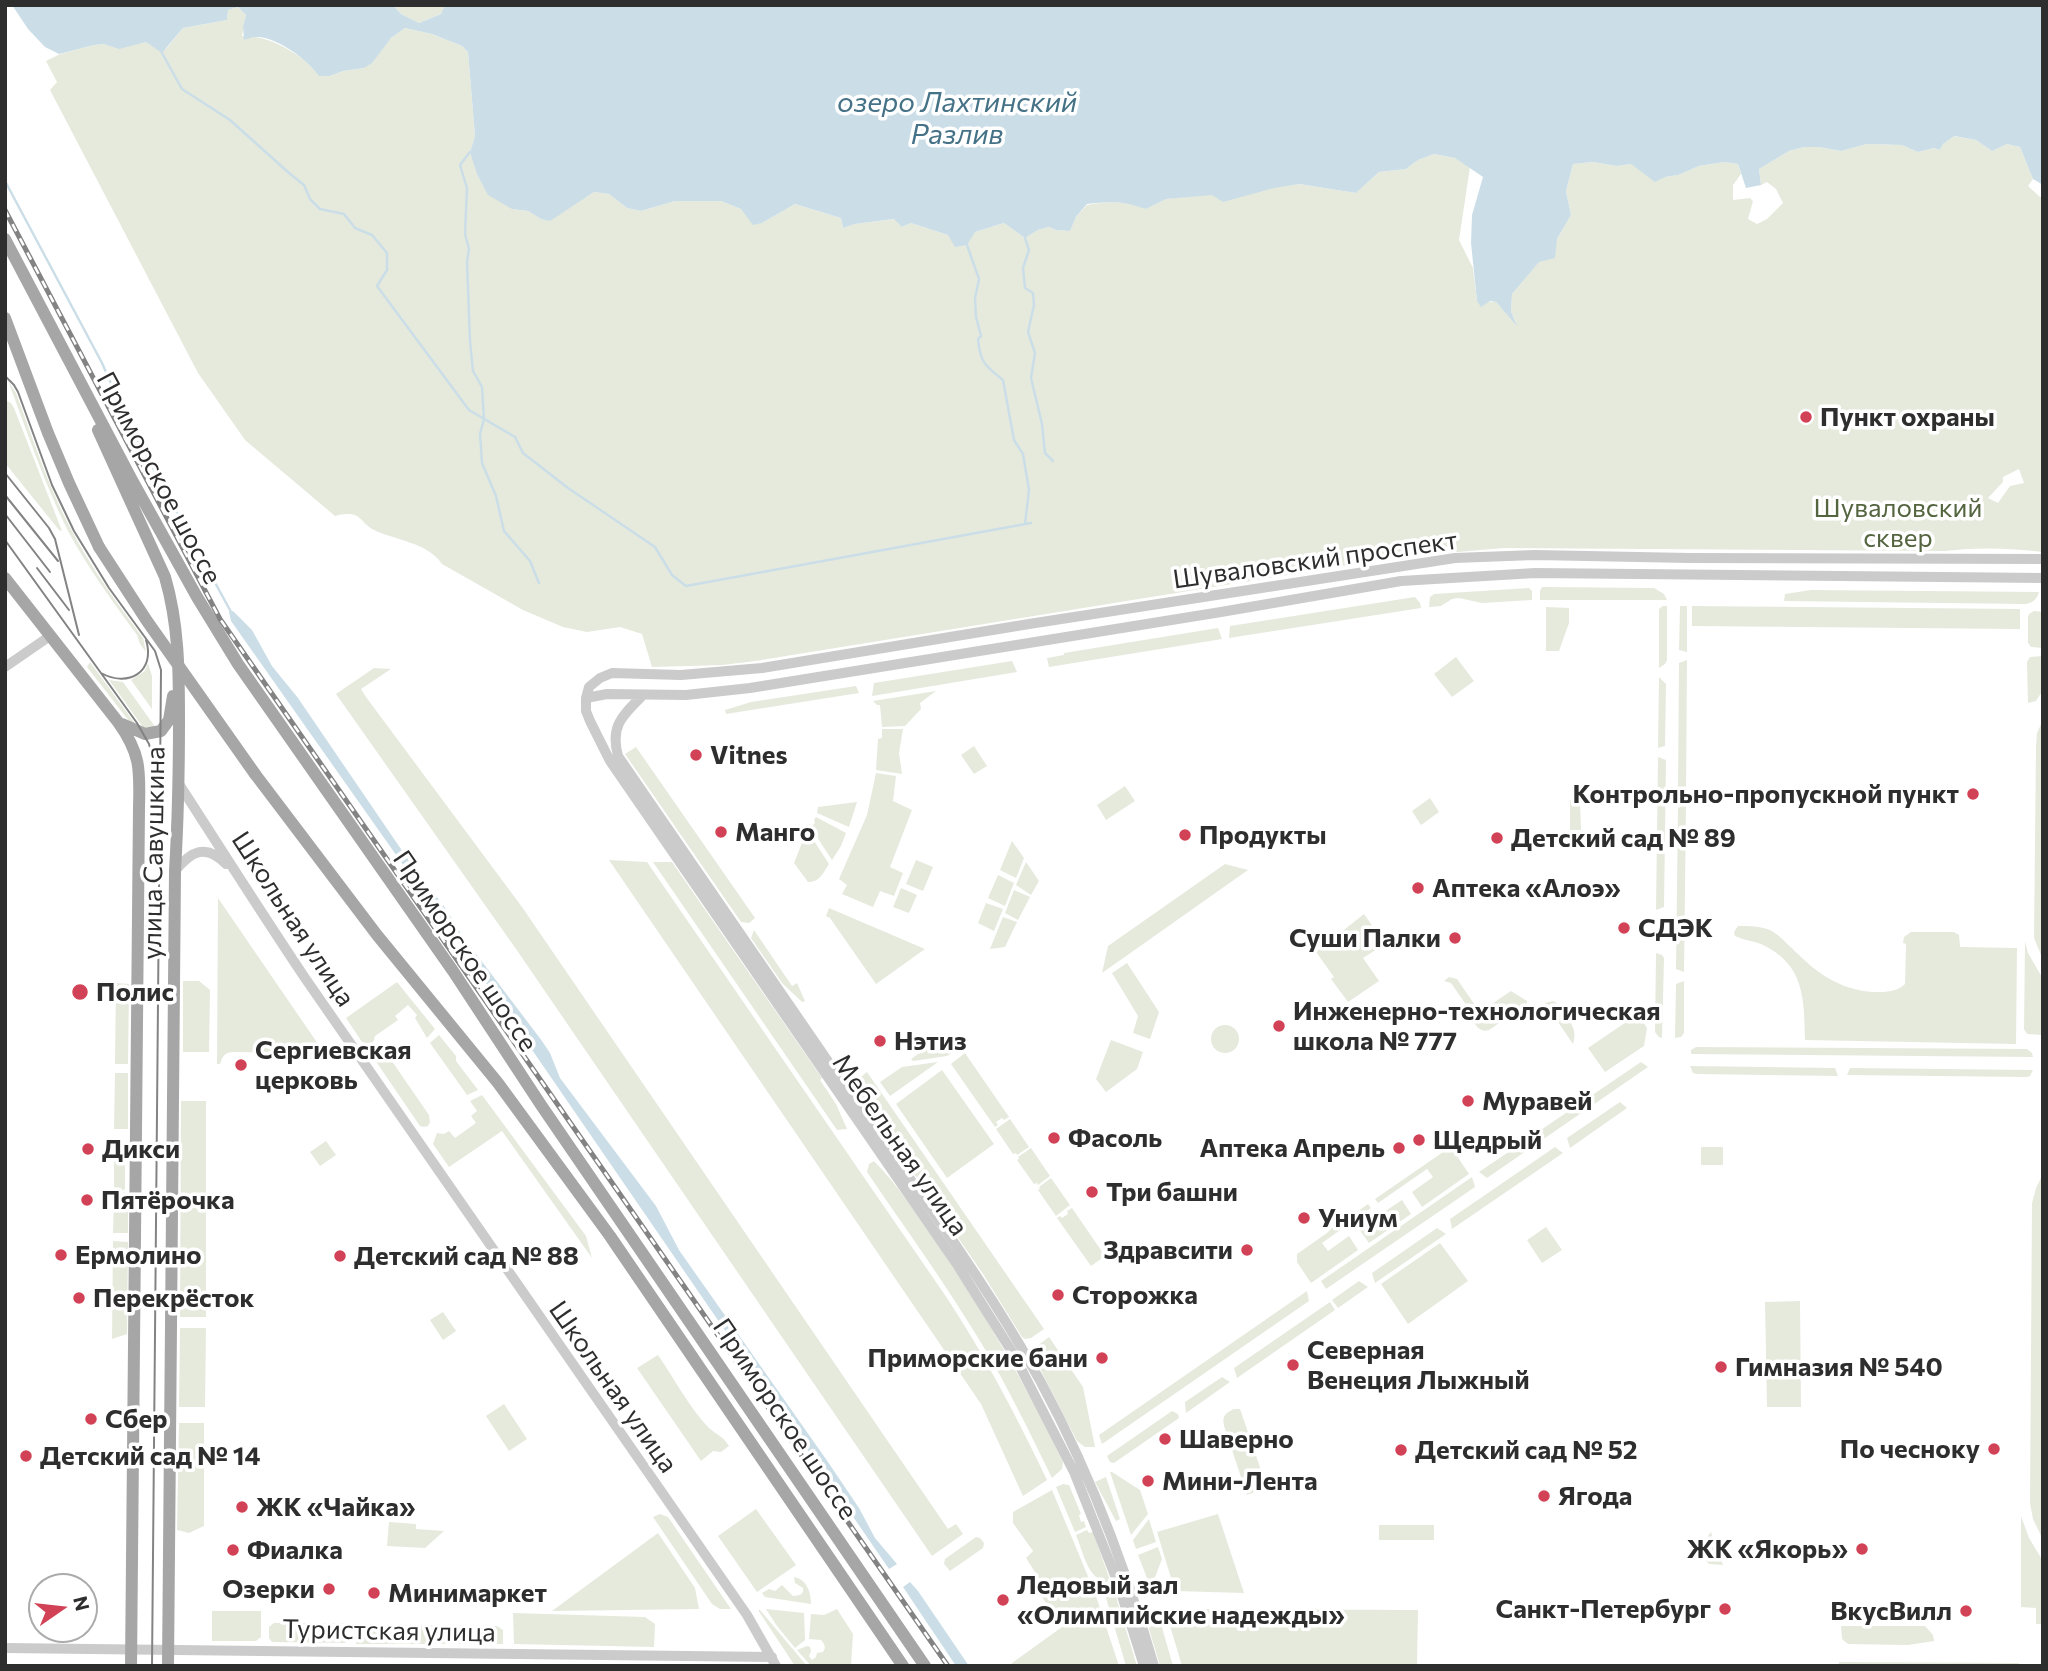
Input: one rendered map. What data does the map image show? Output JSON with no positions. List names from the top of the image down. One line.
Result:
{"streets":{"main road":["Приморское шоссе","улица Савушкина"],"street":["Шуваловский проспект","Школьная улица","Мебельная улица","Туристская улица"]},"crossings":[["Приморское шоссе","улица Савушкина"],["Шуваловский проспект","Мебельная улица"],["улица Савушкина","Школьная улица"],["улица Савушкина","Туристская улица"],["Школьная улица","Туристская улица"]],"water":["озеро Лахтинский Разлив"],"parks":["Шуваловский сквер"],"places":["Пункт охраны","Vitnes","Контрольно-пропускной пункт","Манго","Продукты","Детский сад № 89","Аптека «Алоэ»","СДЭК","Суши Палки","Полис","Инженерно-технологическая школа № 777","Нэтиз","Сергиевская церковь","Муравей","Фасоль","Щедрый","Аптека Апрель","Дикси","Три башни","Пятёрочка","Униум","Здравсити","Ермолино","Детский сад № 88","Сторожка","Перекрёсток","Приморские бани","Северная Венеция Лыжный","Гимназия № 540","Сбер","Шаверно","По чесноку","Детский сад № 52","Детский сад № 14","Мини-Лента","Ягода","ЖК «Чайка»","ЖК «Якорь»","Фиалка","Озерки","Минимаркет","Ледовый зал «Олимпийские надежды»","Санкт-Петербург","ВкусВилл"],"north":"right"}
